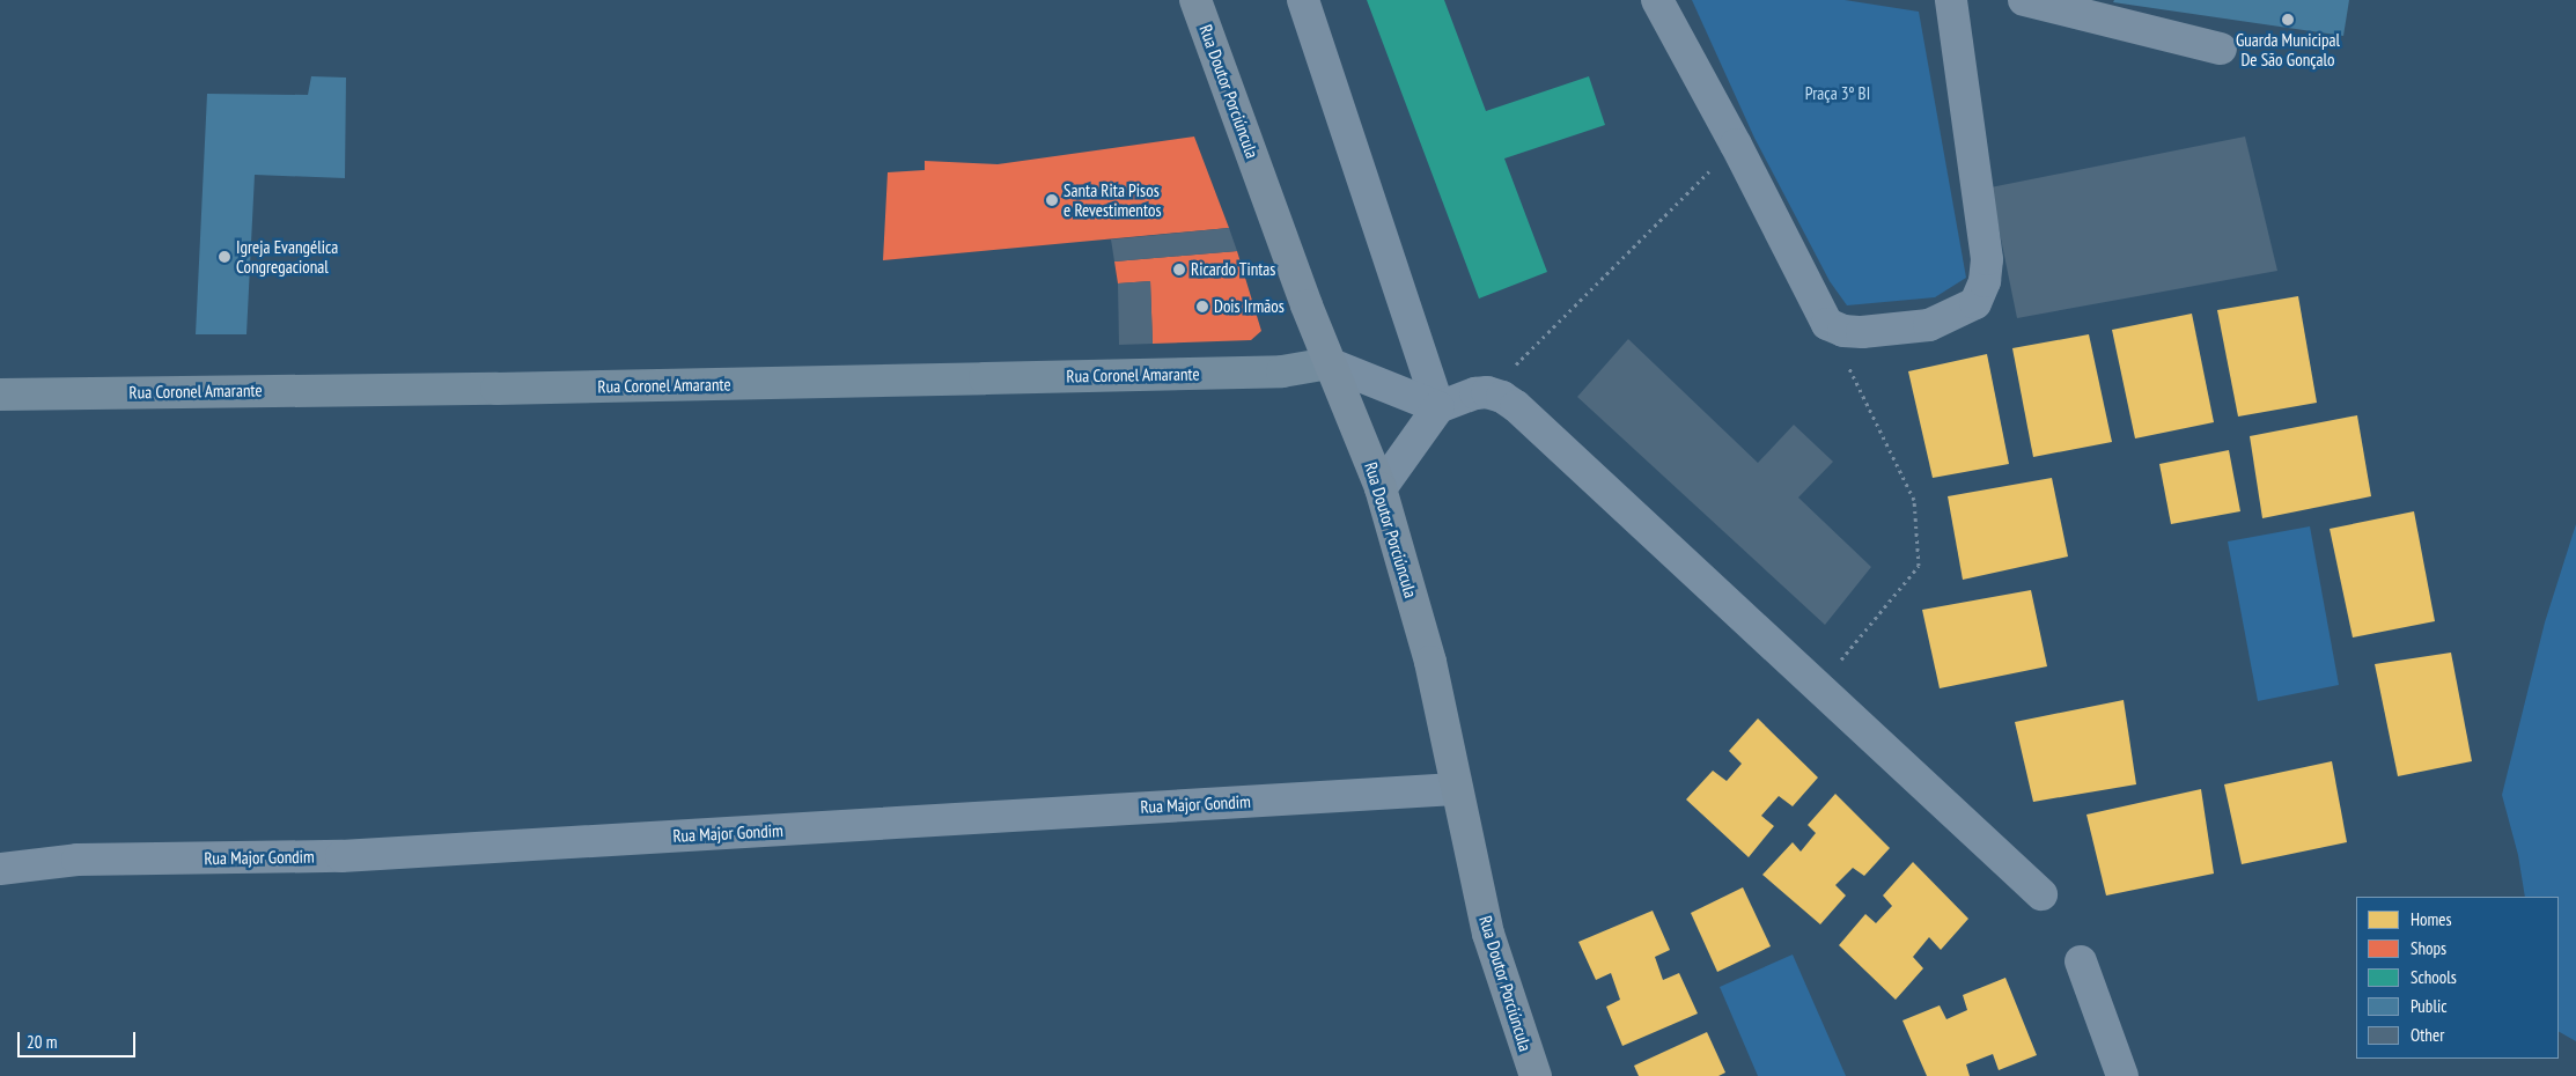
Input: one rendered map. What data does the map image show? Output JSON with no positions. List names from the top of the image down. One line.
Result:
{"streets":{"main road":["Rua Doutor Porciúncula","Rua Coronel Amarante"],"street":["Rua Major Gondim"]},"crossings":[["Rua Doutor Porciúncula","Rua Coronel Amarante"],["Rua Doutor Porciúncula","Rua Major Gondim"]],"parks":["Praça 3º BI"],"places":["Guarda Municipal De São Gonçalo","Santa Rita Pisos e Revestimentos","Igreja Evangélica Congregacional","Ricardo Tintas","Dois Irmãos"],"legend":["Homes","Shops","Schools","Public","Other"],"scale_bar":"20 m"}
